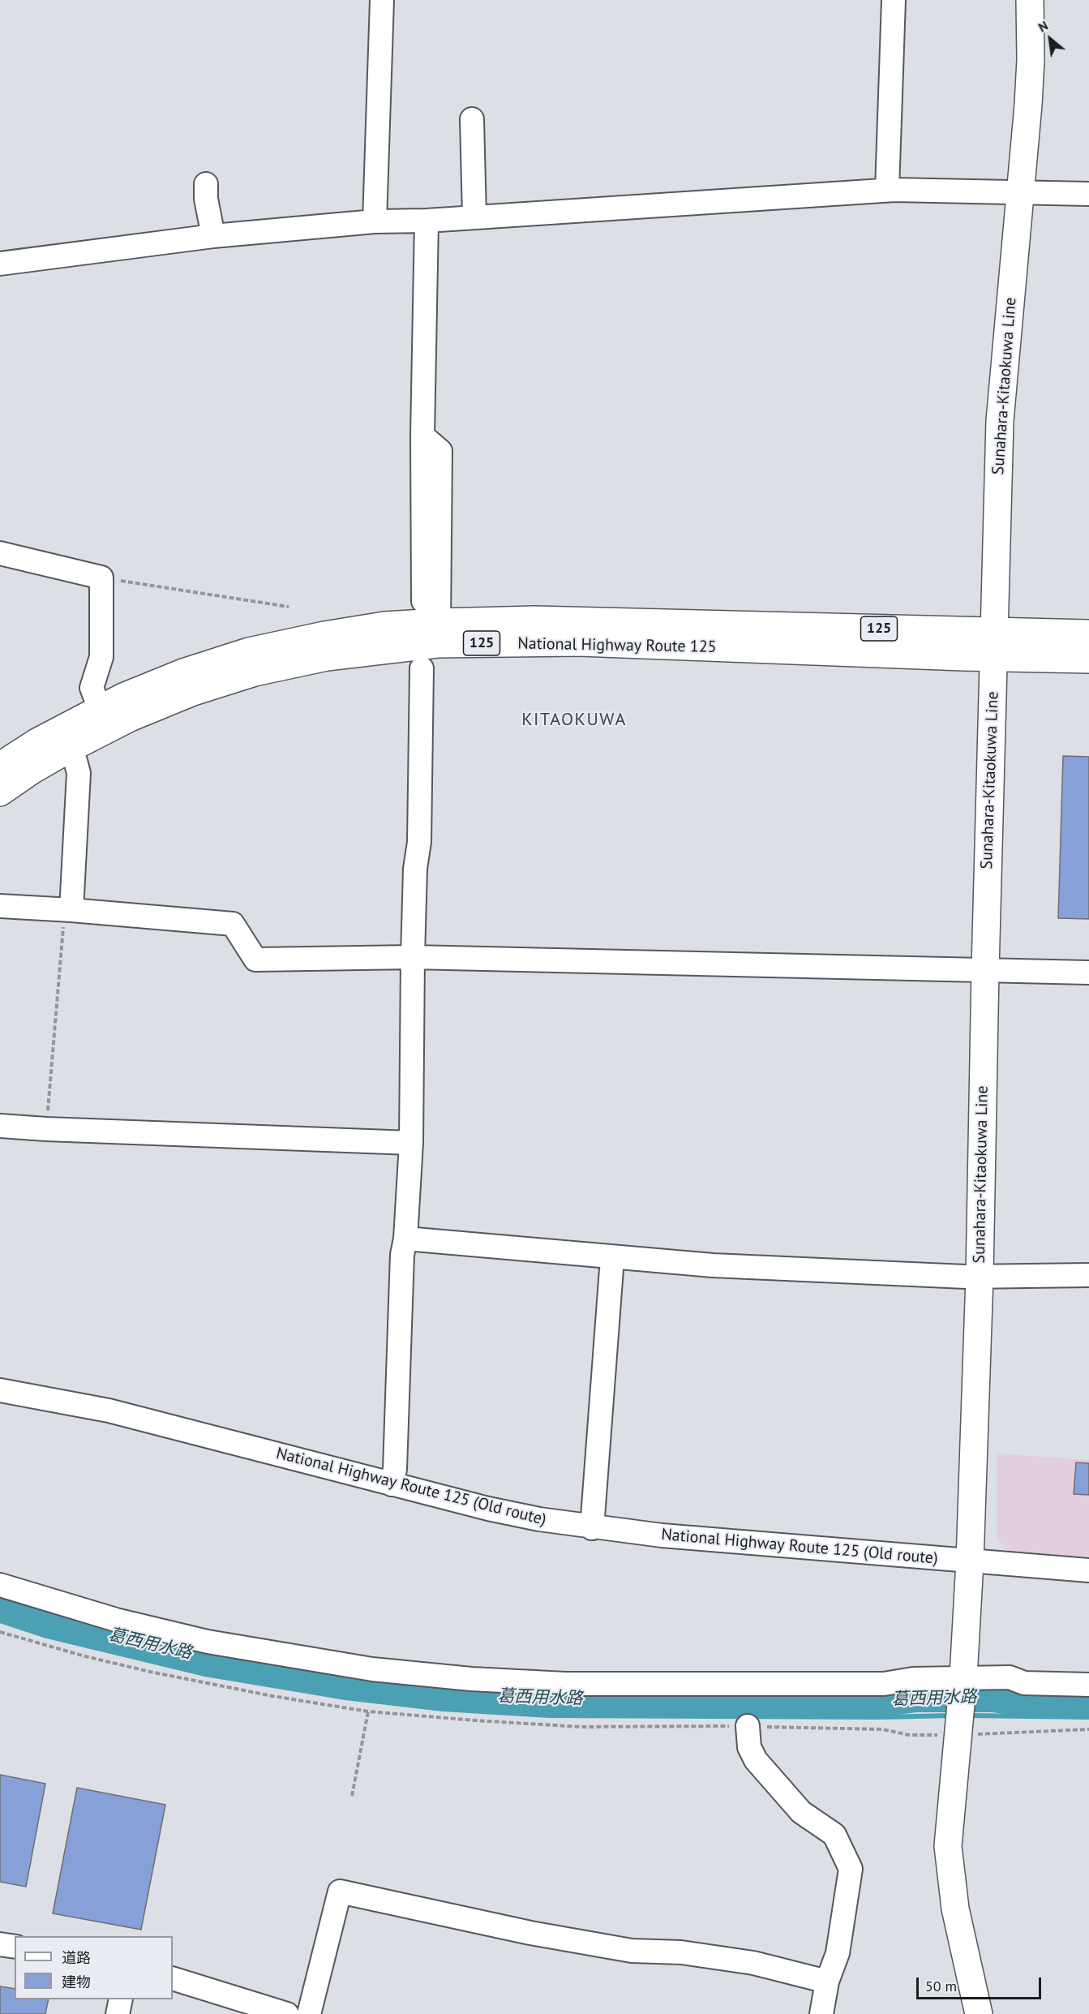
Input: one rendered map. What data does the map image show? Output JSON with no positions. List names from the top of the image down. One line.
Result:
{"streets":{"main road":["Sunahara-Kitaokuwa Line","125","National Highway Route 125"],"street":["National Highway Route 125 (Old route)"]},"crossings":[["Sunahara-Kitaokuwa Line","National Highway Route 125"],["Sunahara-Kitaokuwa Line","National Highway Route 125 (Old route)"]],"districts":["KITAOKUWA"],"water":["葛西用水路"],"legend":["道路","建物"],"scale_bar":"50 m","north":"top left"}
